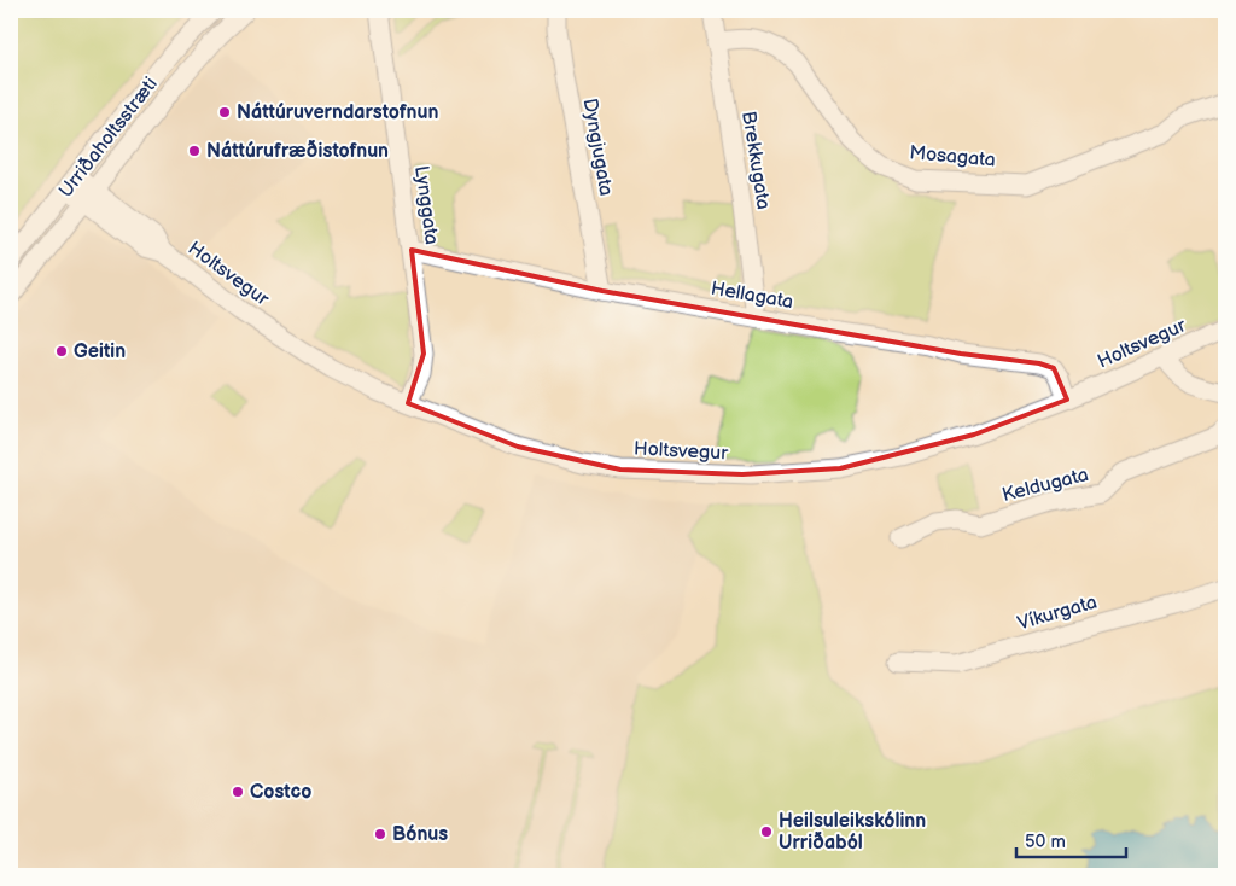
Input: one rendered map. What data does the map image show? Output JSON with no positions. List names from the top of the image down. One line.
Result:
{"streets":{"street":["Urriðaholtsstræti","Dyngjugata","Mosagata","Brekkugata","Lynggata","Holtsvegur","Hellagata","Keldugata","Víkurgata"]},"crossings":[["Urriðaholtsstræti","Holtsvegur"],["Dyngjugata","Hellagata"],["Mosagata","Brekkugata"],["Brekkugata","Hellagata"],["Lynggata","Holtsvegur"],["Lynggata","Hellagata"],["Holtsvegur","Hellagata"]],"places":["Náttúruverndarstofnun","Náttúrufræðistofnun","Geitin","Costco","Heilsuleikskólinn Urriðaból","Bónus"],"scale_bar":"50 m"}
